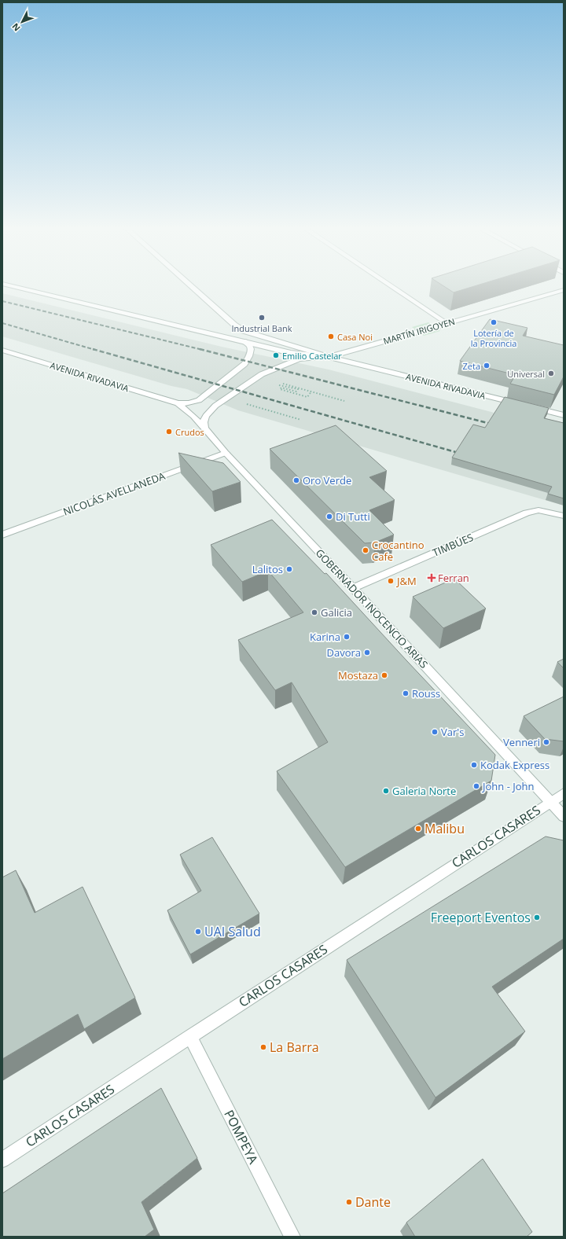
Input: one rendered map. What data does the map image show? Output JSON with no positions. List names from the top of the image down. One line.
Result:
{"streets":{"street":["MARTÍN IRIGOYEN","AVENIDA RIVADAVIA","NICOLÁS AVELLANEDA","TIMBÚES","GOBERNADOR INOCENCIO ARIAS","CARLOS CASARES","POMPEYA"]},"crossings":[["MARTÍN IRIGOYEN","AVENIDA RIVADAVIA"],["AVENIDA RIVADAVIA","GOBERNADOR INOCENCIO ARIAS"],["NICOLÁS AVELLANEDA","GOBERNADOR INOCENCIO ARIAS"],["TIMBÚES","GOBERNADOR INOCENCIO ARIAS"],["GOBERNADOR INOCENCIO ARIAS","CARLOS CASARES"],["CARLOS CASARES","POMPEYA"]],"places":{"other":["Industrial Bank","Lotería de la Provincia","Casa Noi","Emilio Castelar","Zeta","Universal","Crudos","Oro Verde","Di Tutti","Crocantino Cafe","Lalitos","J&M","Galicia","Karina","Davora","Mostaza","Rouss","Var's","Venneri","Kodak Express","John - John","Galeria Norte","Malibu","Freeport Eventos","UAI Salud","La Barra","Dante"],"health":["Ferran"]},"north":"bottom left"}
